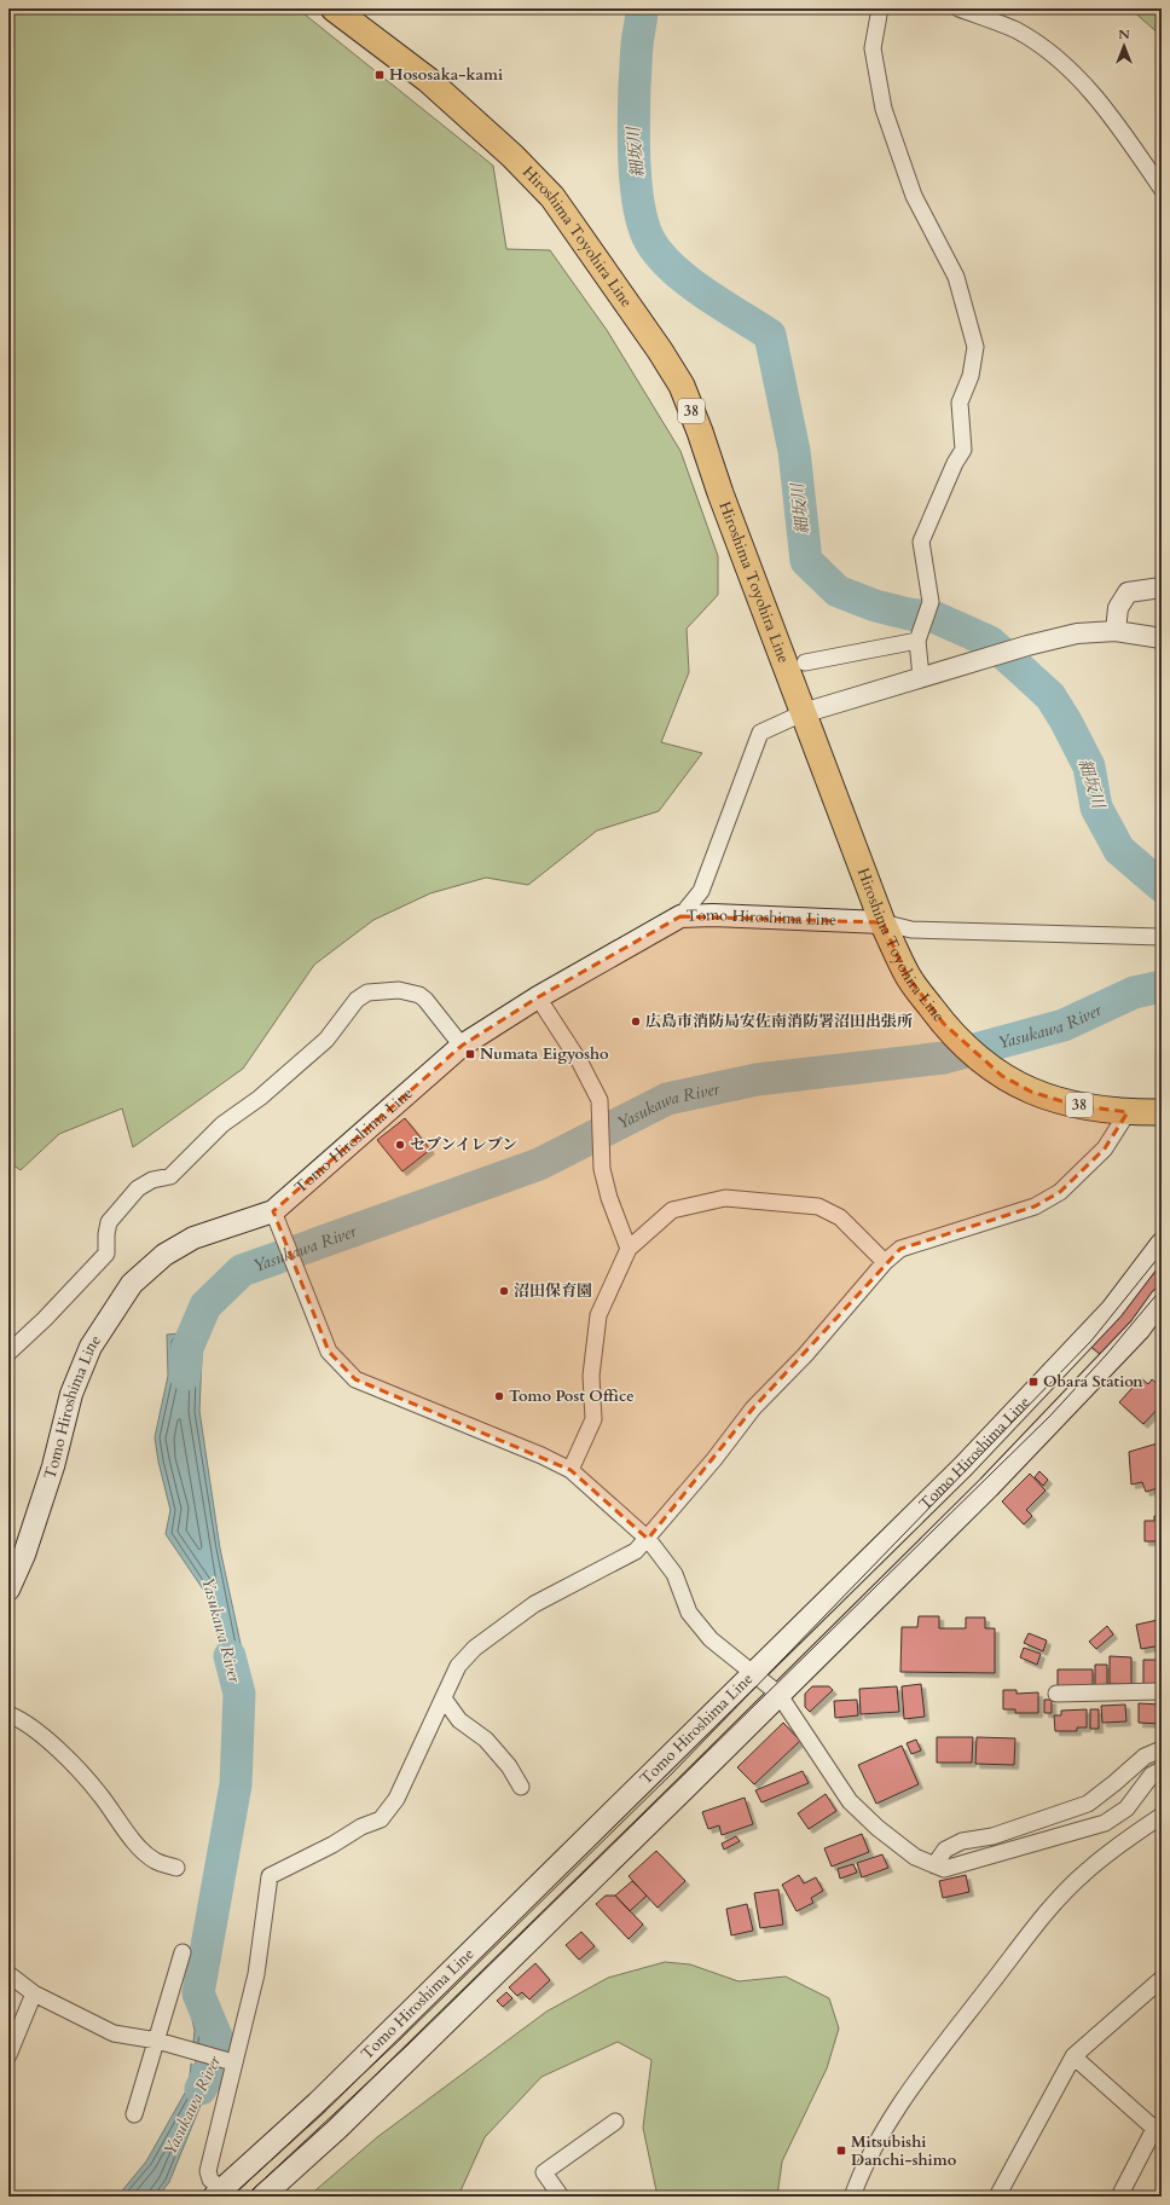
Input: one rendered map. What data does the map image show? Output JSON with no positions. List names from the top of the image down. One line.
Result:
{"streets":{"main road":["Hiroshima Toyohira Line","38","Tomo Hiroshima Line"]},"crossings":[["Hiroshima Toyohira Line","Tomo Hiroshima Line"]],"water":["細坂川","Yasukawa River"],"places":{"transit":["Hososaka-kami","Numata Eigyosho","Obara Station","Mitsubishi Danchi-shimo"],"other":["広島市消防局安佐南消防署沼田出張所","セブンイレブン","沼田保育園","Tomo Post Office"]},"north":"top"}
